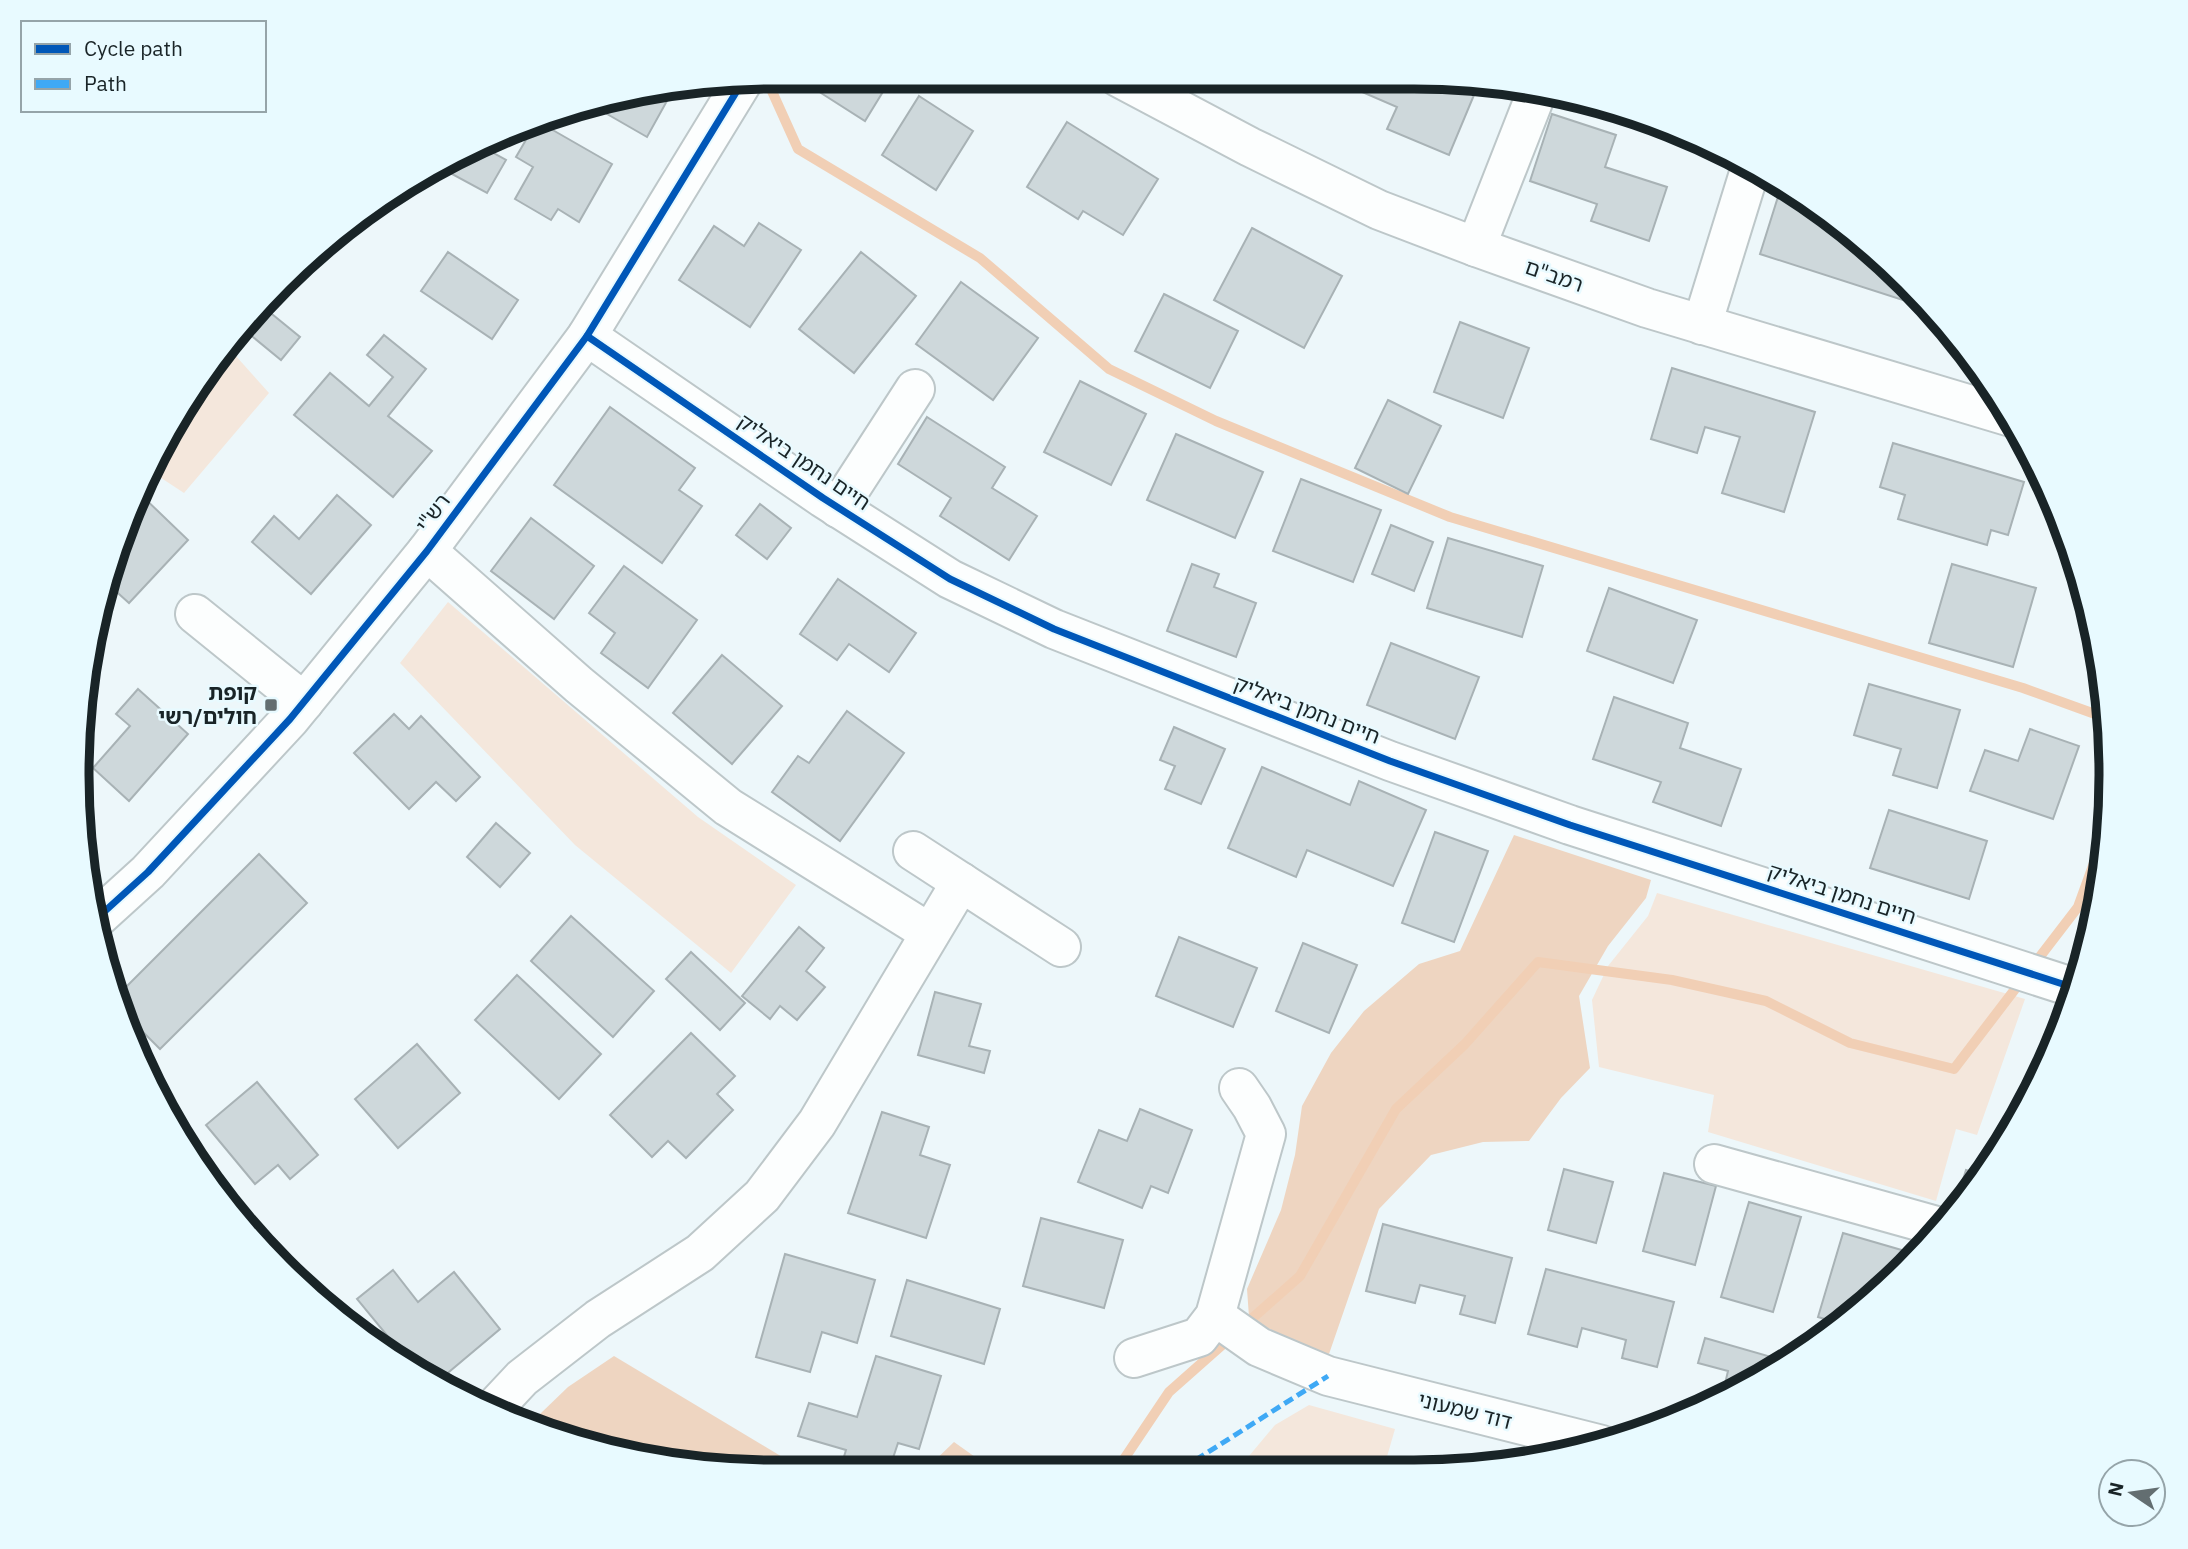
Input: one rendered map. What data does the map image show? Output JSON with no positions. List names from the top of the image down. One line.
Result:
{"streets":{"street":["רמב\"ם","חיים נחמן ביאליק","רש\"י","דוד שמעוני"]},"crossings":[["חיים נחמן ביאליק","רש\"י"]],"places":{"transit":["קופת חולים/רשי"]},"legend":["Cycle path","Path"],"north":"left"}
